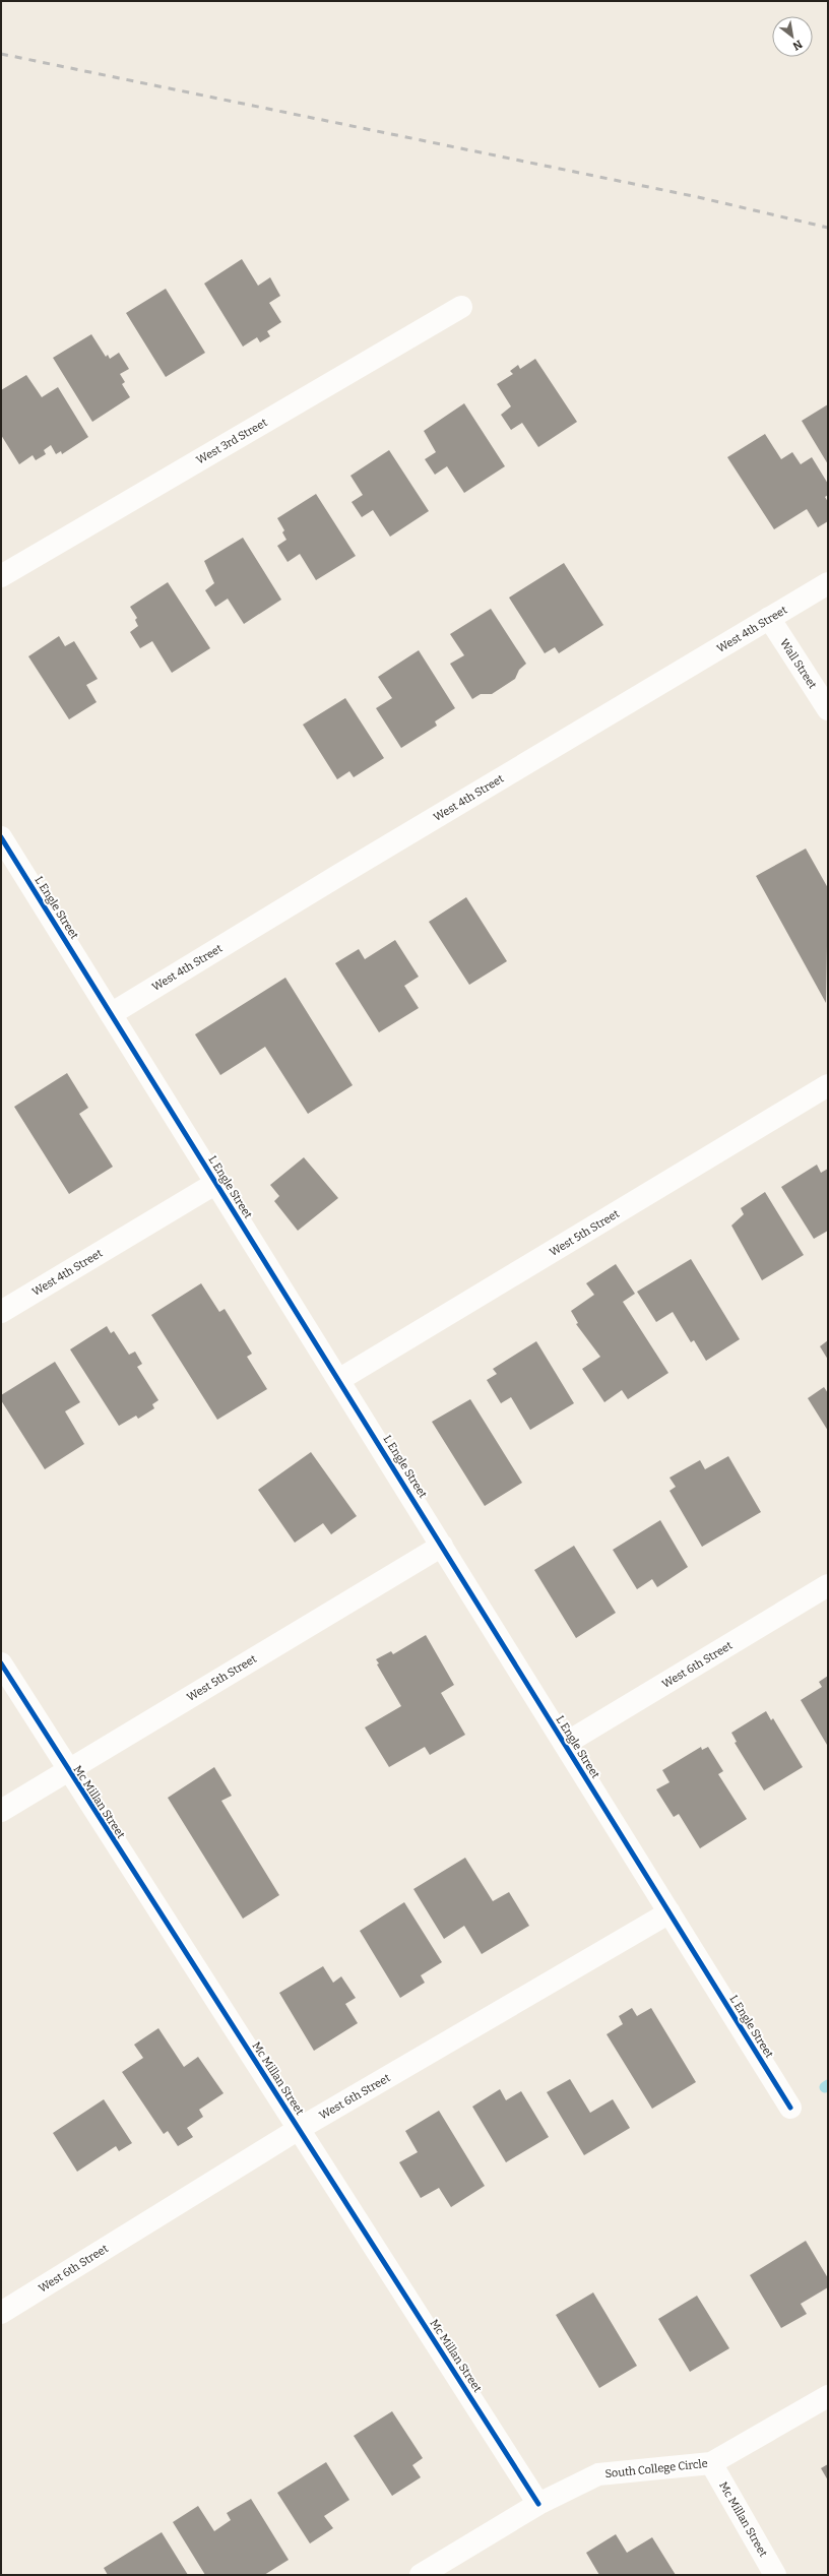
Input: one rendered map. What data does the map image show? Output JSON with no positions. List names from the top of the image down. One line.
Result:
{"streets":{"street":["West 3rd Street","West 4th Street","Wall Street","L Engle Street","West 5th Street","West 6th Street","Mc Millan Street","South College Circle"]},"crossings":[["West 4th Street","Wall Street"],["West 4th Street","L Engle Street"],["L Engle Street","West 5th Street"],["L Engle Street","West 6th Street"],["West 5th Street","Mc Millan Street"],["West 6th Street","Mc Millan Street"],["Mc Millan Street","South College Circle"]],"north":"bottom right"}
